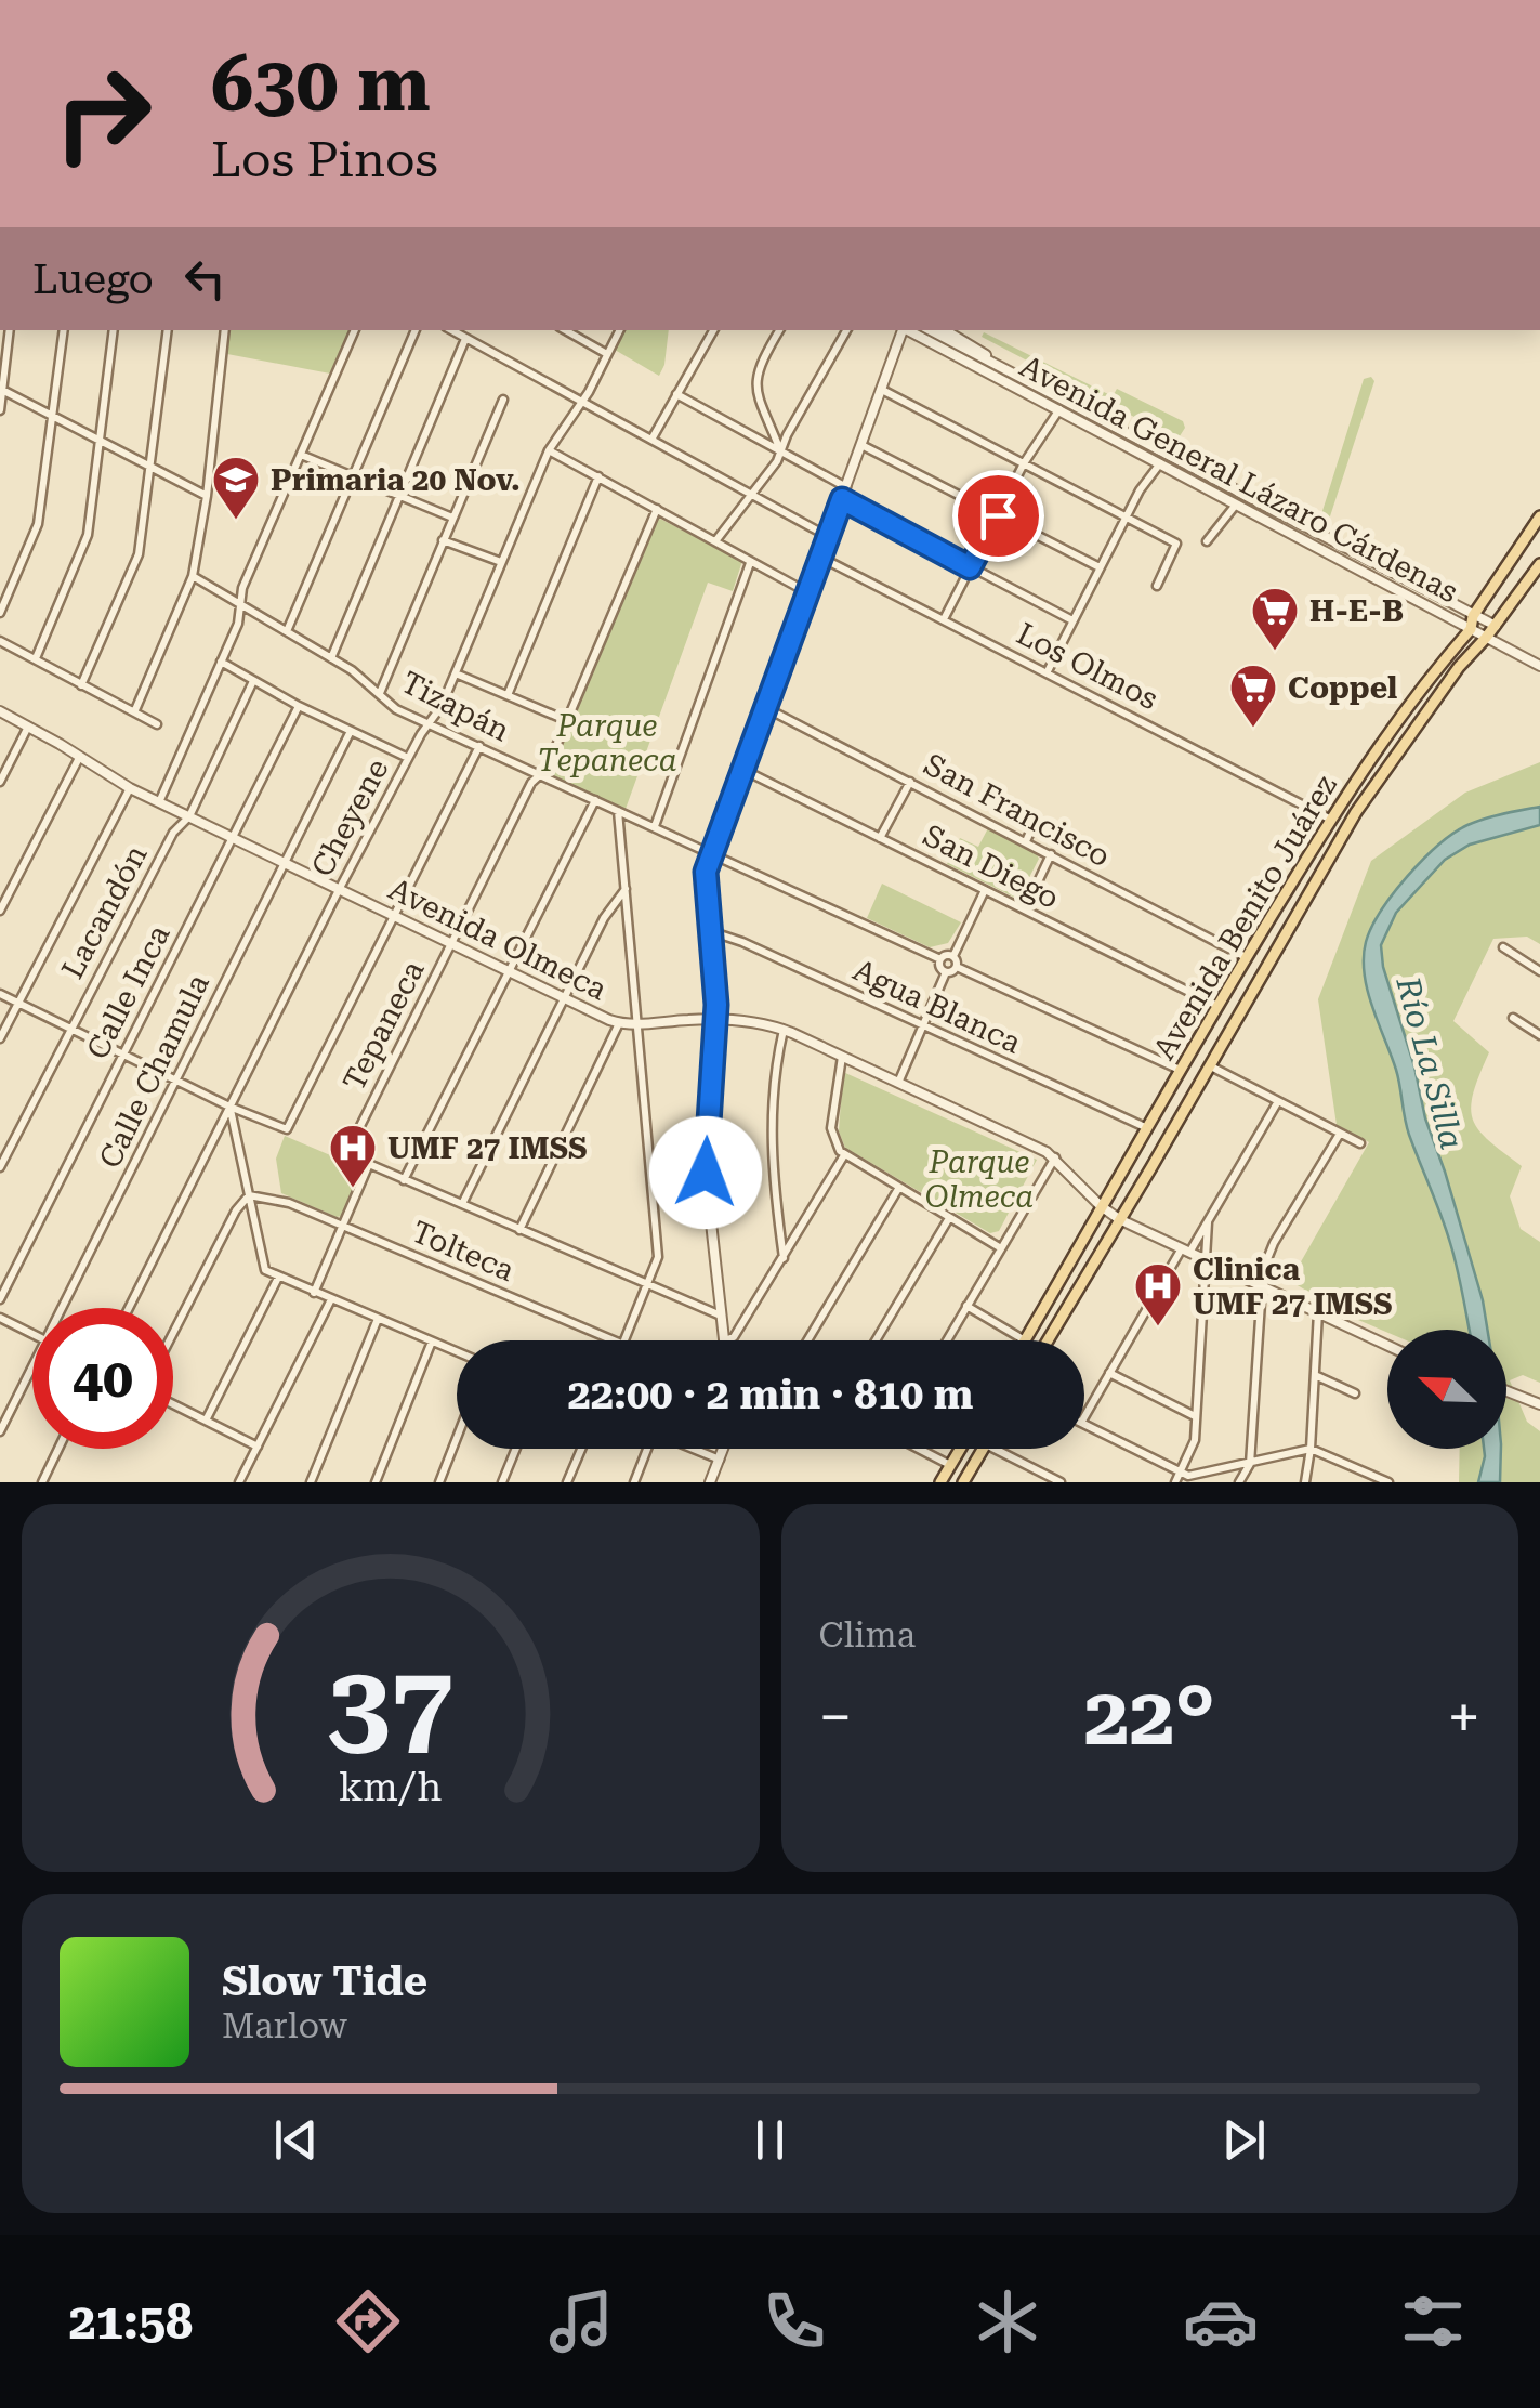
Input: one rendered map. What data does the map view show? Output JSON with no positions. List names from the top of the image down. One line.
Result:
{"streets":{"main road":["Avenida Benito Juárez"],"street":["Avenida General Lázaro Cárdenas","Los Olmos","Tizapán","San Francisco","Cheyene","San Diego","Lacandón","Avenida Olmeca","Calle Inca","Agua Blanca","Tepaneca","Calle Chamula","Tolteca"]},"crossings":[["Avenida General Lázaro Cárdenas","Avenida Benito Juárez"],["Los Olmos","Avenida Benito Juárez"],["Tizapán","Cheyene"],["Tizapán","Tepaneca"],["San Francisco","Avenida Benito Juárez"],["Cheyene","Avenida Olmeca"],["San Diego","Avenida Benito Juárez"],["Lacandón","Avenida Olmeca"],["Avenida Benito Juárez","Avenida Olmeca"],["Avenida Benito Juárez","Agua Blanca"],["Avenida Olmeca","Calle Inca"],["Avenida Olmeca","Tepaneca"],["Avenida Olmeca","Calle Chamula"]],"water":["Río La Silla"],"parks":["Parque Tepaneca","Parque Olmeca"],"places":{"school or university":["Primaria 20 Nov."],"supermarket":["H-E-B","Coppel"],"hospital":["UMF 27 IMSS","Clinica UMF 27 IMSS"]},"north":"top left","page":{"turn":["630 m","Los Pinos"],"then":"Luego","limit":"40","trip":"22:00 · 2 min · 810 m","tile":"Clima","heat":["−","22°","+"],"song":["Slow Tide","Marlow"],"tabs":"21:58","gauge":["37","km/h"]}}
